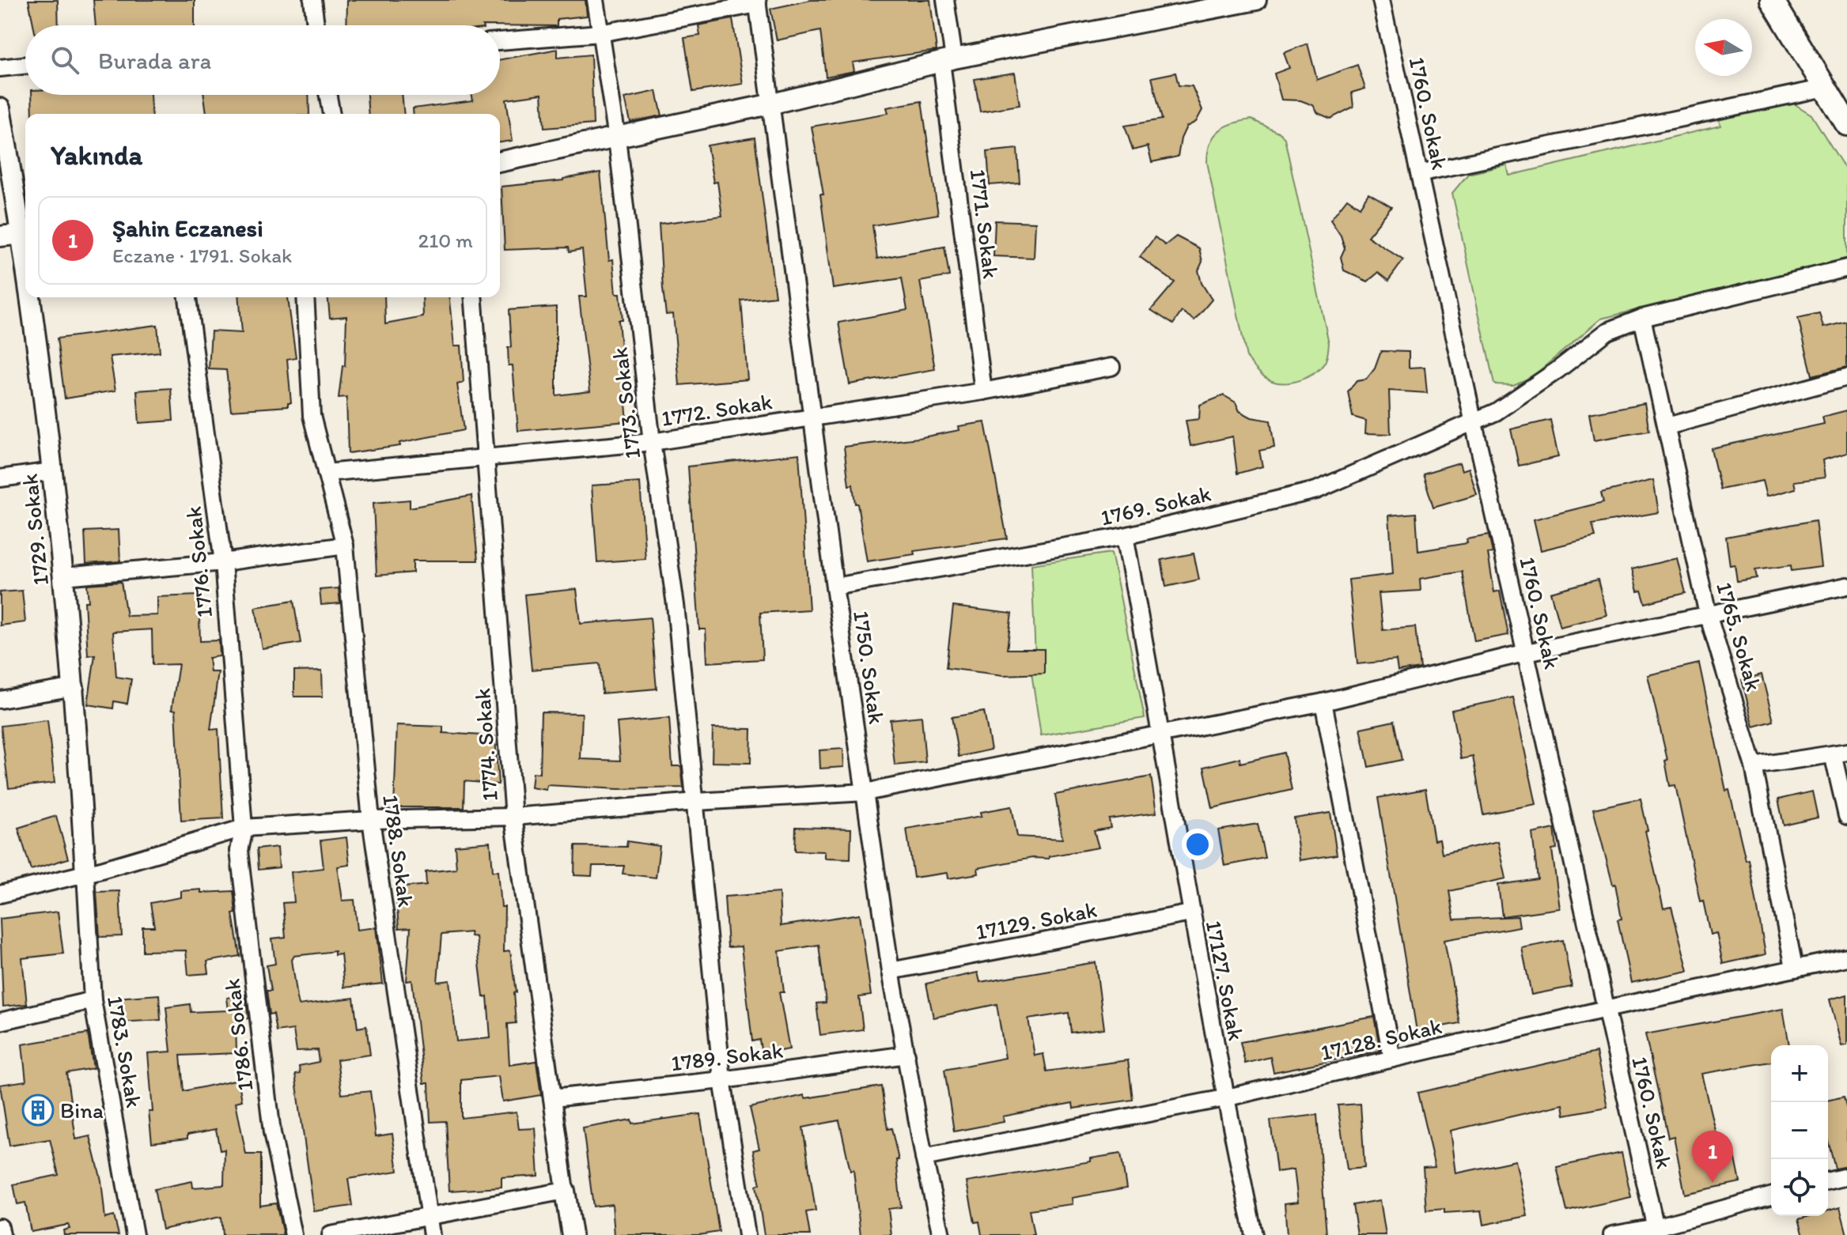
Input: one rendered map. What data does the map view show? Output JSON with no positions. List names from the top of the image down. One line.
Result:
{"streets":{"street":["1760. Sokak","1771. Sokak","1773. Sokak","1772. Sokak","1769. Sokak","1729. Sokak","1776. Sokak","1765. Sokak","1750. Sokak","1774. Sokak","1788. Sokak","17129. Sokak","17127. Sokak","1786. Sokak","17128. Sokak","1783. Sokak","1789. Sokak"]},"crossings":[["1760. Sokak","1769. Sokak"],["1760. Sokak","17128. Sokak"],["1771. Sokak","1772. Sokak"],["1773. Sokak","1772. Sokak"],["1773. Sokak","1789. Sokak"],["1772. Sokak","1750. Sokak"],["1772. Sokak","1774. Sokak"],["1772. Sokak","1788. Sokak"],["1769. Sokak","1765. Sokak"],["1769. Sokak","1750. Sokak"],["1769. Sokak","17127. Sokak"],["1729. Sokak","1783. Sokak"],["1776. Sokak","1786. Sokak"],["1765. Sokak","17128. Sokak"],["1750. Sokak","17129. Sokak"],["1750. Sokak","17128. Sokak"],["1750. Sokak","1789. Sokak"],["1774. Sokak","1789. Sokak"],["17129. Sokak","17127. Sokak"],["17127. Sokak","17128. Sokak"]],"places":{"building":["Bina"]},"north":"left","page":{"search":"Burada ara","heading":"Yakında","list":[{"mark":"1","name":"Şahin Eczanesi","note":"Eczane · 1791. Sokak","value":"210 m"}],"map_buttons":["+","−"],"pins":"1"}}
